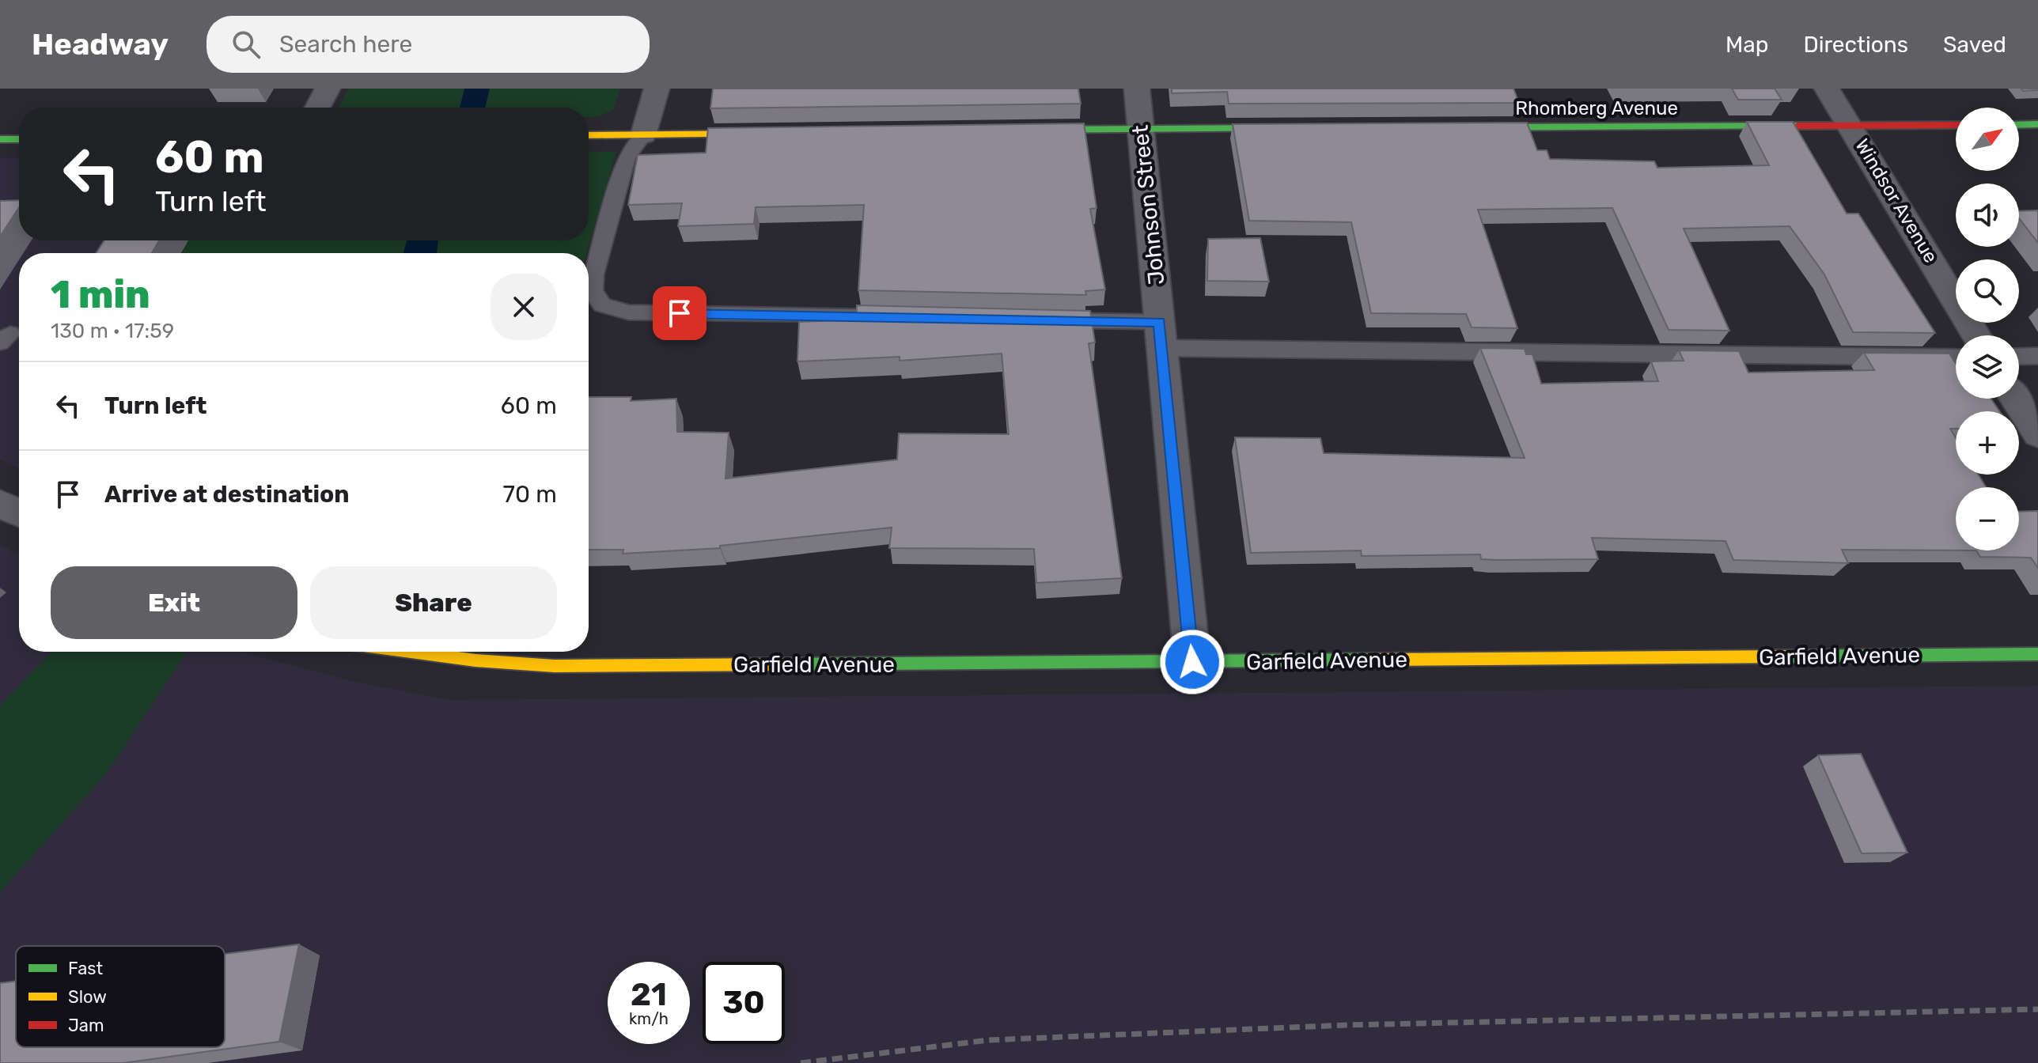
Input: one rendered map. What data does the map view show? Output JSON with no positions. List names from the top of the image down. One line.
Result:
{"streets":{"street":["Rhomberg Avenue","Windsor Avenue","Johnson Street","Garfield Avenue"]},"crossings":[["Rhomberg Avenue","Windsor Avenue"],["Johnson Street","Garfield Avenue"]],"legend":["Fast","Slow","Jam"],"north":"top right","page":{"header":"Headway","search":"Search here","nav":["Map","Directions","Saved"],"map_buttons":["+","−"],"turn":["60 m","Turn left"],"heading":["1 min","130 m · 17:59"],"list":[{"name":"Turn left","value":"60 m"},{"name":"Arrive at destination","value":"70 m"}],"buttons":["Exit","Share"],"speed":"21 km/h","limit":"30"}}
